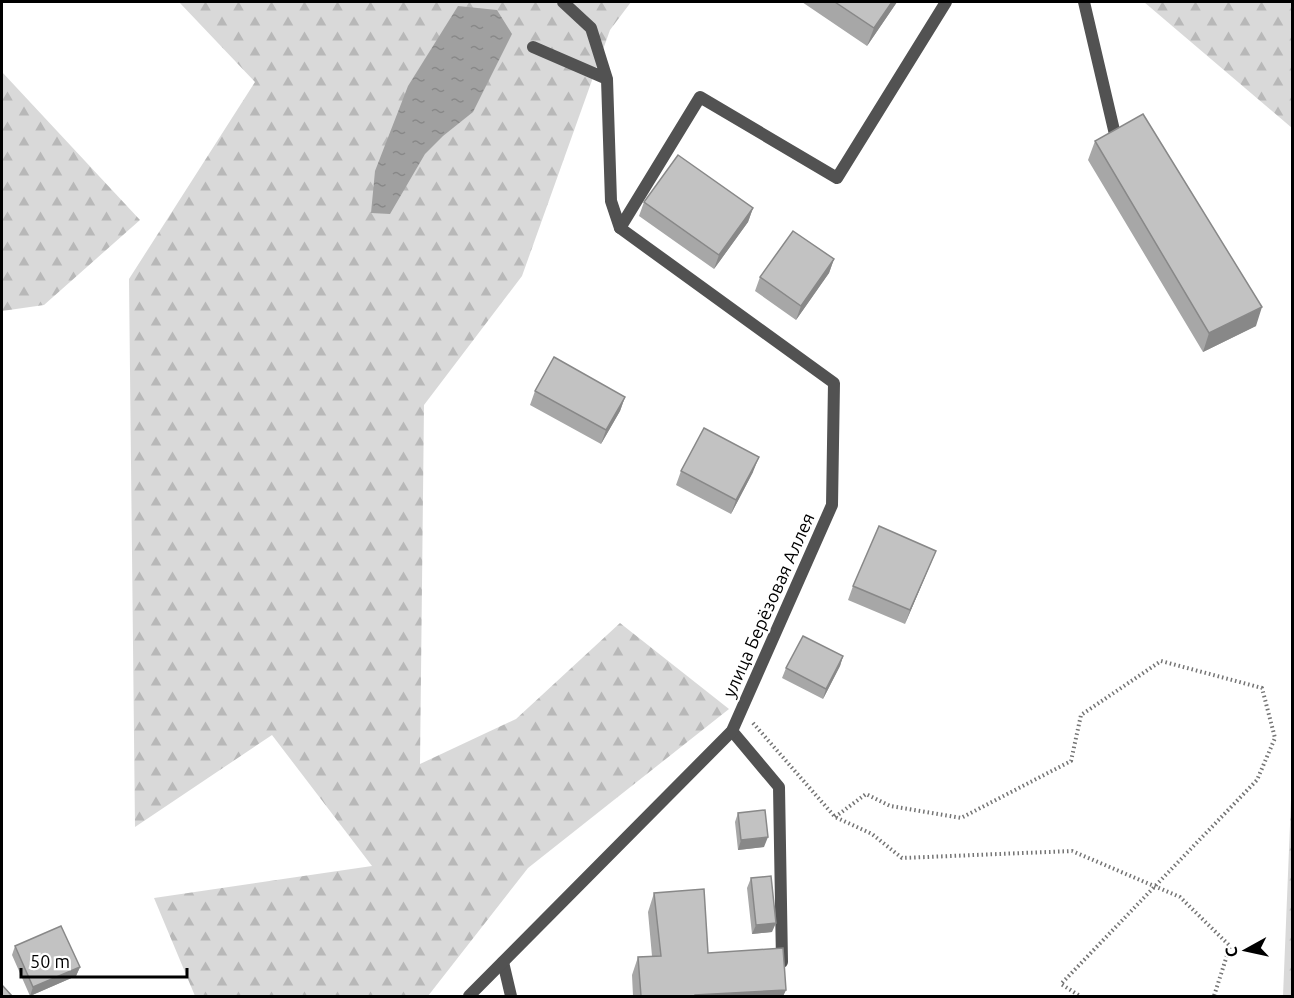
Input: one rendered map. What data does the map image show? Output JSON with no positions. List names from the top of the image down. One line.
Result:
{"streets":{"street":["улица Берёзовая Аллея"]},"scale_bar":"50 m","north":"left"}
